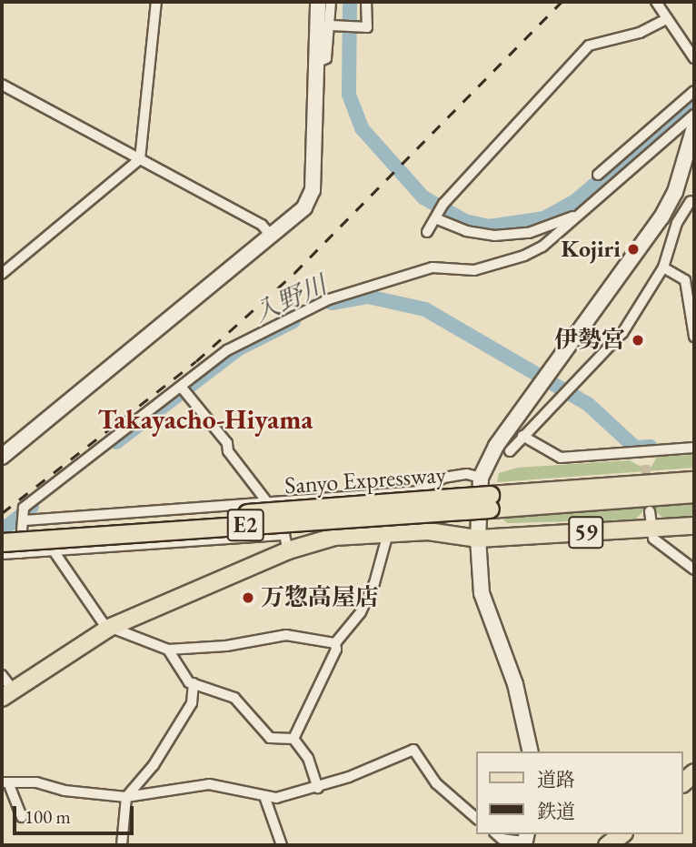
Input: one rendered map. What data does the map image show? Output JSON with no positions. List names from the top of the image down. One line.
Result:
{"streets":{"highway":["Sanyo Expressway","E2"],"main road":["59"]},"districts":["Takayacho-Hiyama"],"water":["入野川"],"places":["Kojiri","伊勢宮","万惣高屋店"],"legend":["道路","鉄道"],"scale_bar":"100 m"}
